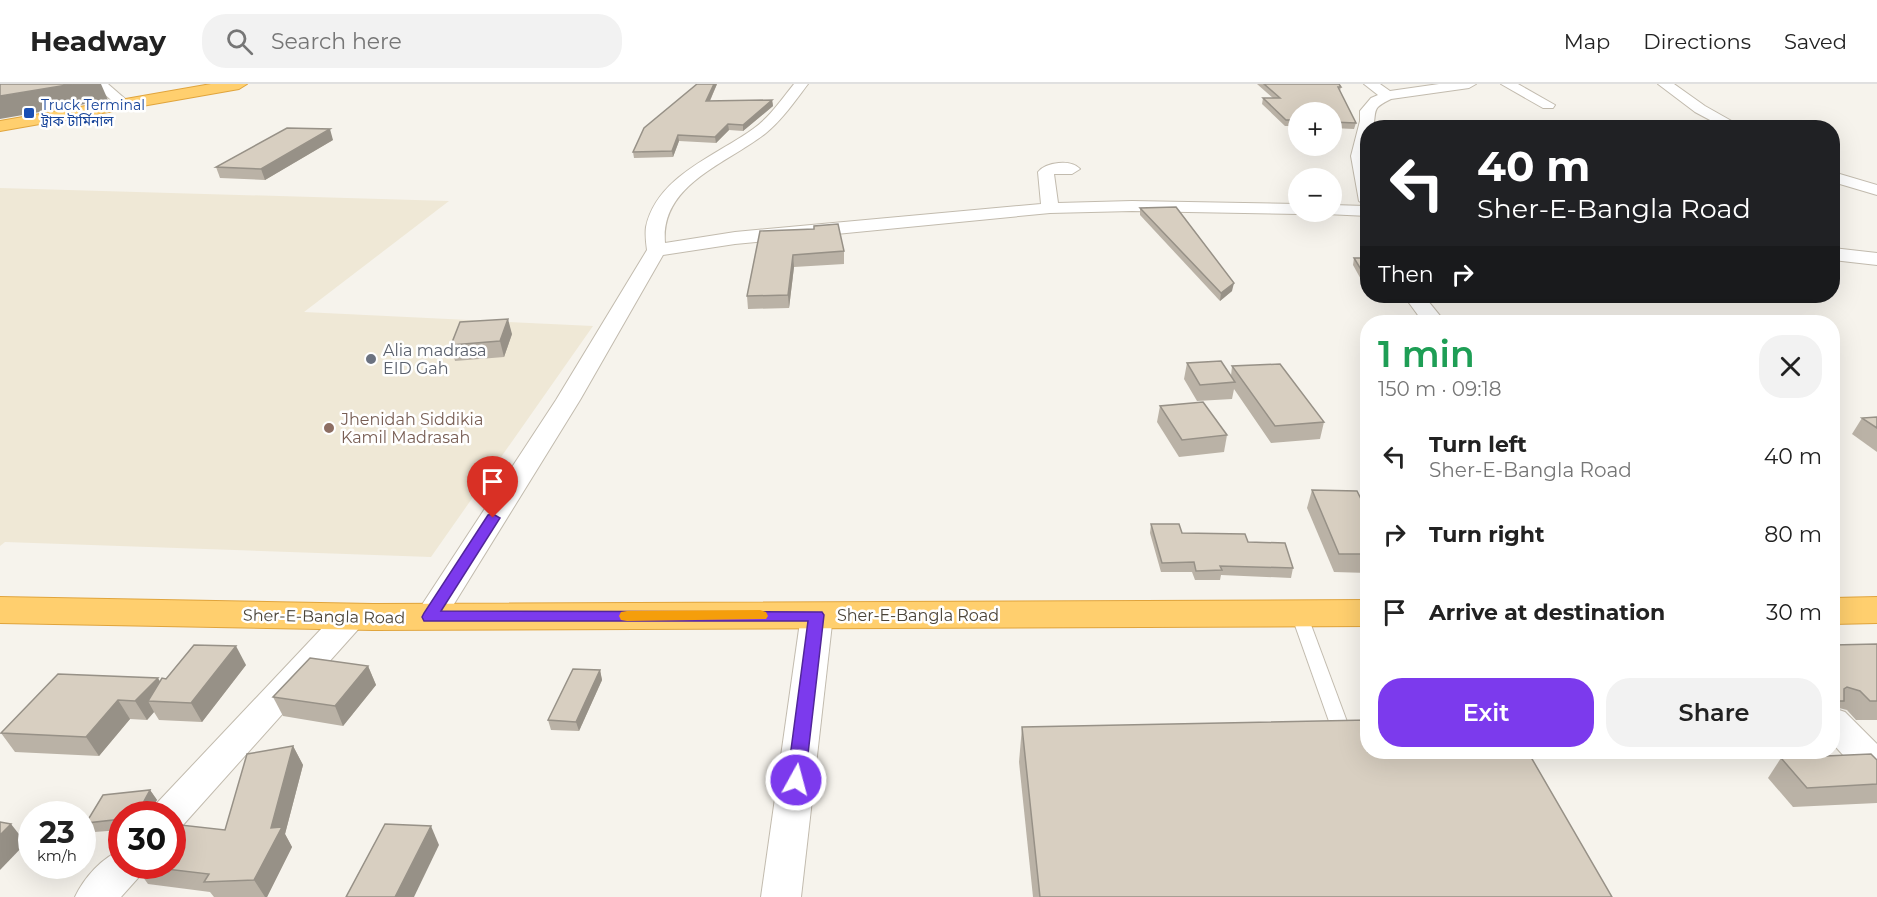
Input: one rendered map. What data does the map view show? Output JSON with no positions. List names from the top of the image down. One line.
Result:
{"streets":{"highway":["Sher-E-Bangla Road"]},"places":{"transit":["Truck Terminal ট্রাক টার্মিনাল"],"other":["Alia madrasa EID Gah","Jhenidah Siddikia Kamil Madrasah"]},"page":{"header":"Headway","search":"Search here","nav":["Map","Directions","Saved"],"map_buttons":["+","−"],"turn":["40 m","Sher-E-Bangla Road"],"then":"Then","heading":["1 min","150 m · 09:18"],"list":[{"name":"Turn left","note":"Sher-E-Bangla Road","value":"40 m"},{"name":"Turn right","value":"80 m"},{"name":"Arrive at destination","value":"30 m"}],"buttons":["Exit","Share"],"speed":"23 km/h","limit":"30"}}
